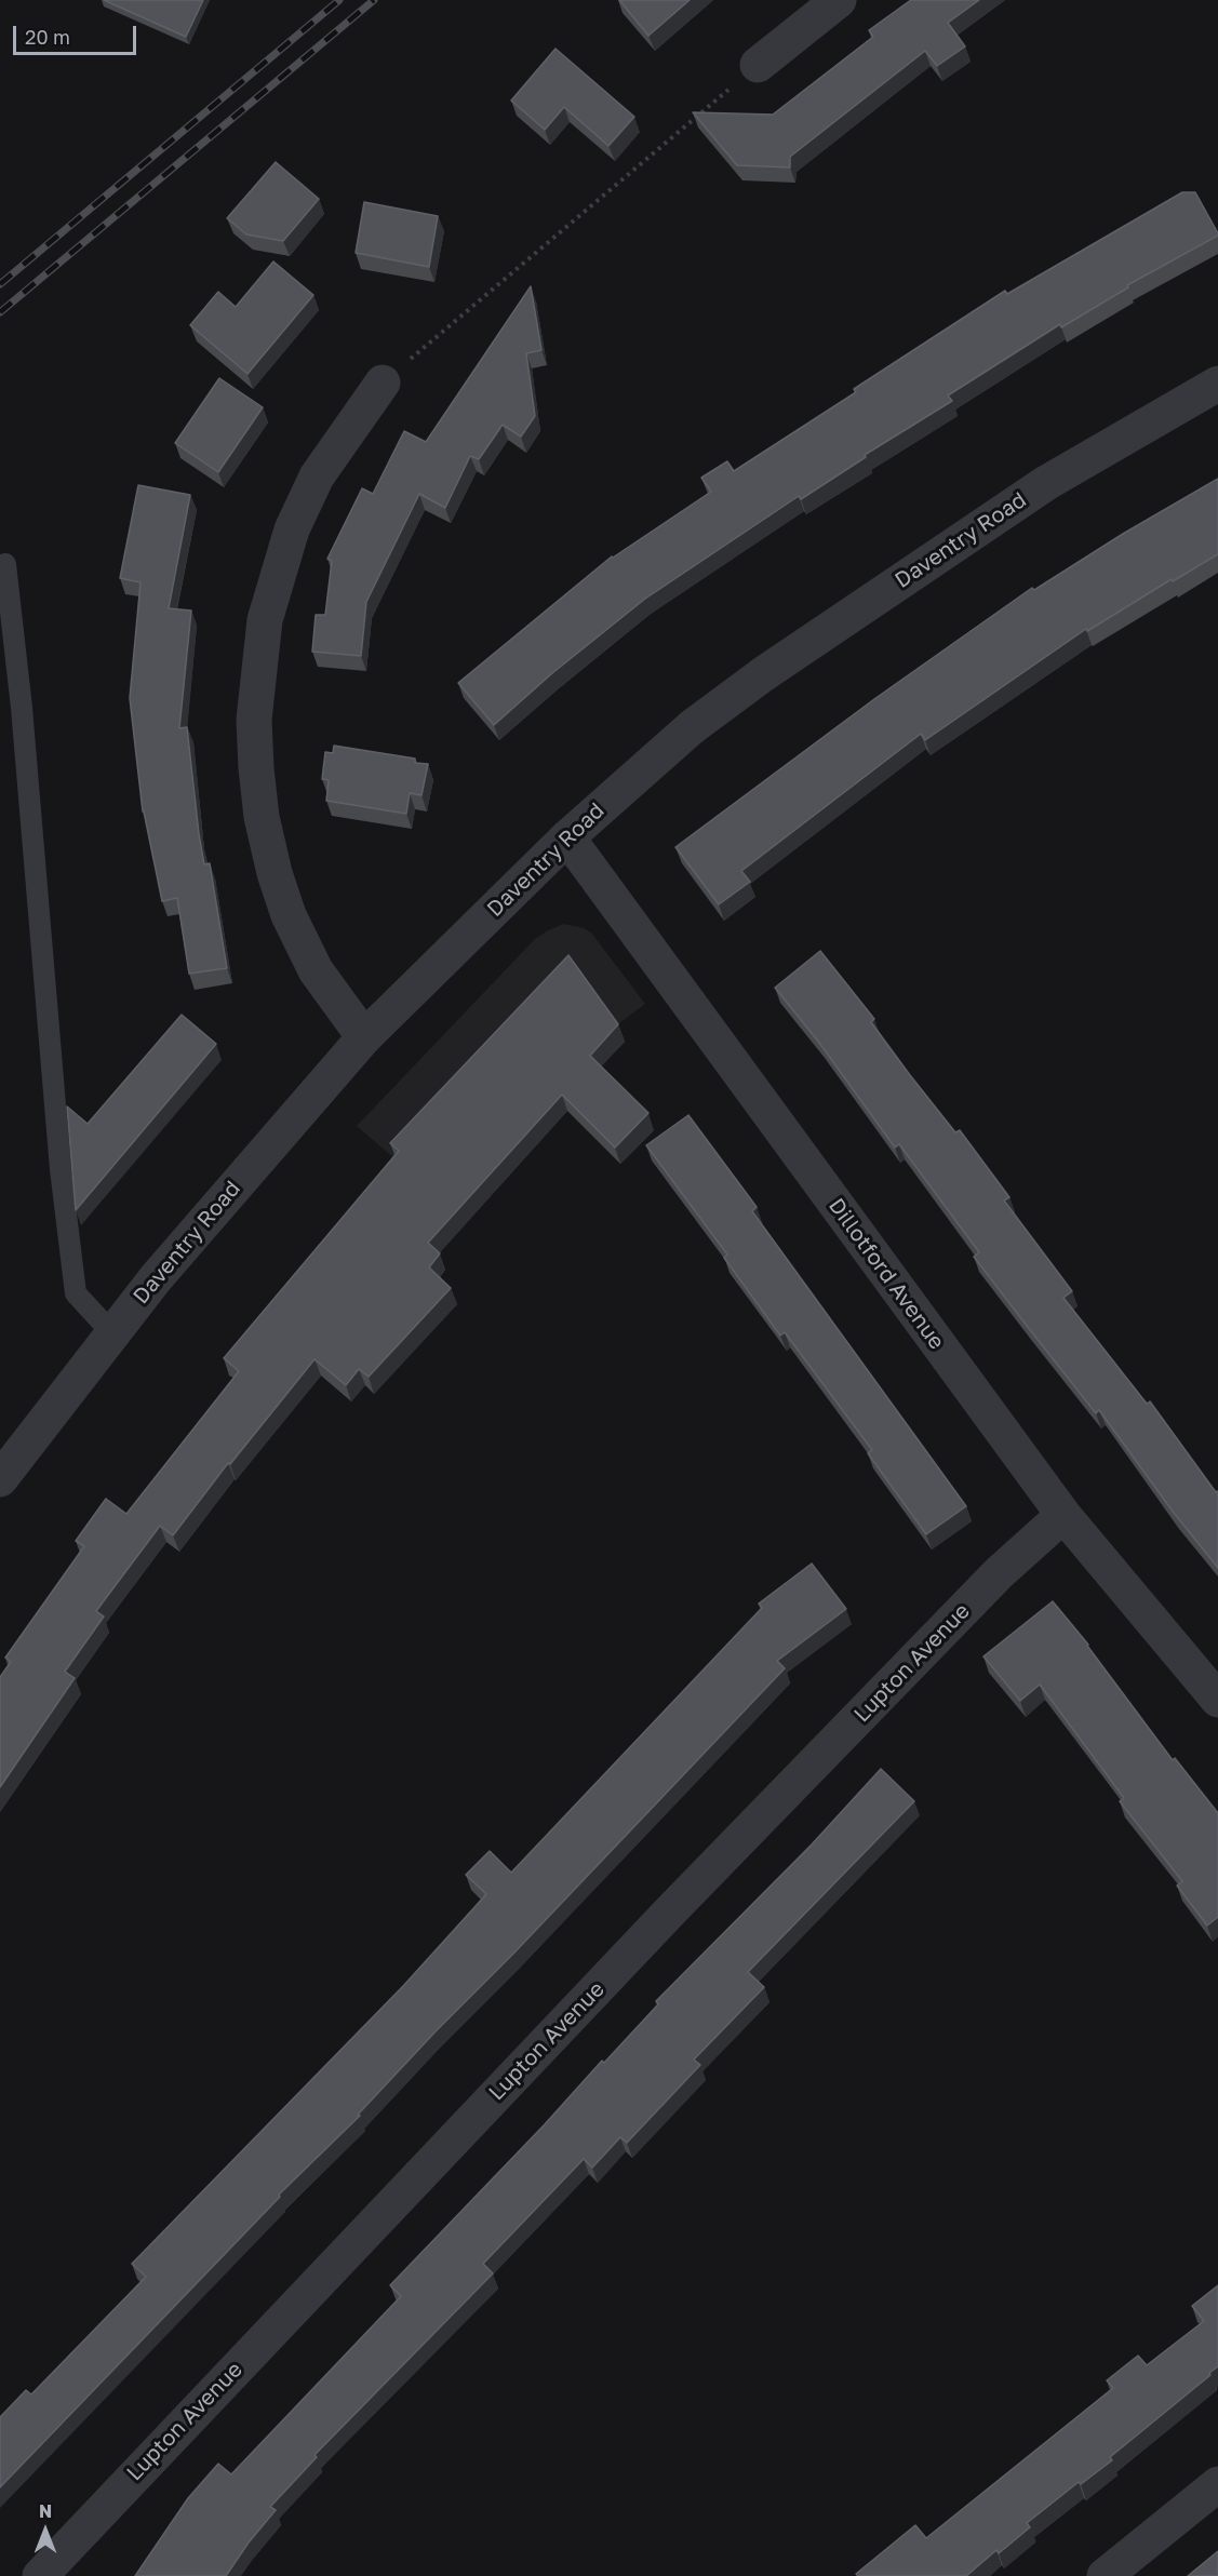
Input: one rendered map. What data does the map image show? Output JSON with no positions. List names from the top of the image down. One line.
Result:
{"streets":{"street":["Daventry Road","Dillotford Avenue","Lupton Avenue"]},"crossings":[["Daventry Road","Dillotford Avenue"],["Dillotford Avenue","Lupton Avenue"]],"scale_bar":"20 m","north":"top"}
